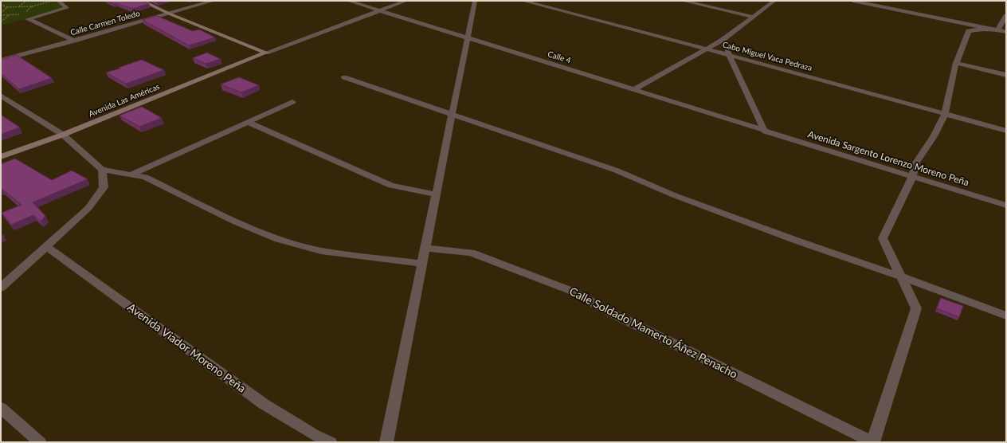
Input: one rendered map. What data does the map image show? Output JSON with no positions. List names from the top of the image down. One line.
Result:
{"streets":{"main road":["Avenida Las Américas"],"street":["Calle Carmen Toledo","Cabo Miguel Vaca Pedraza","Calle 4","Avenida Sargento Lorenzo Moreno Peña","Calle Soldado Mamerto Áñez Penacho","Avenida Viador Moreno Peña"]},"crossings":[["Calle 4","Avenida Sargento Lorenzo Moreno Peña"]]}
